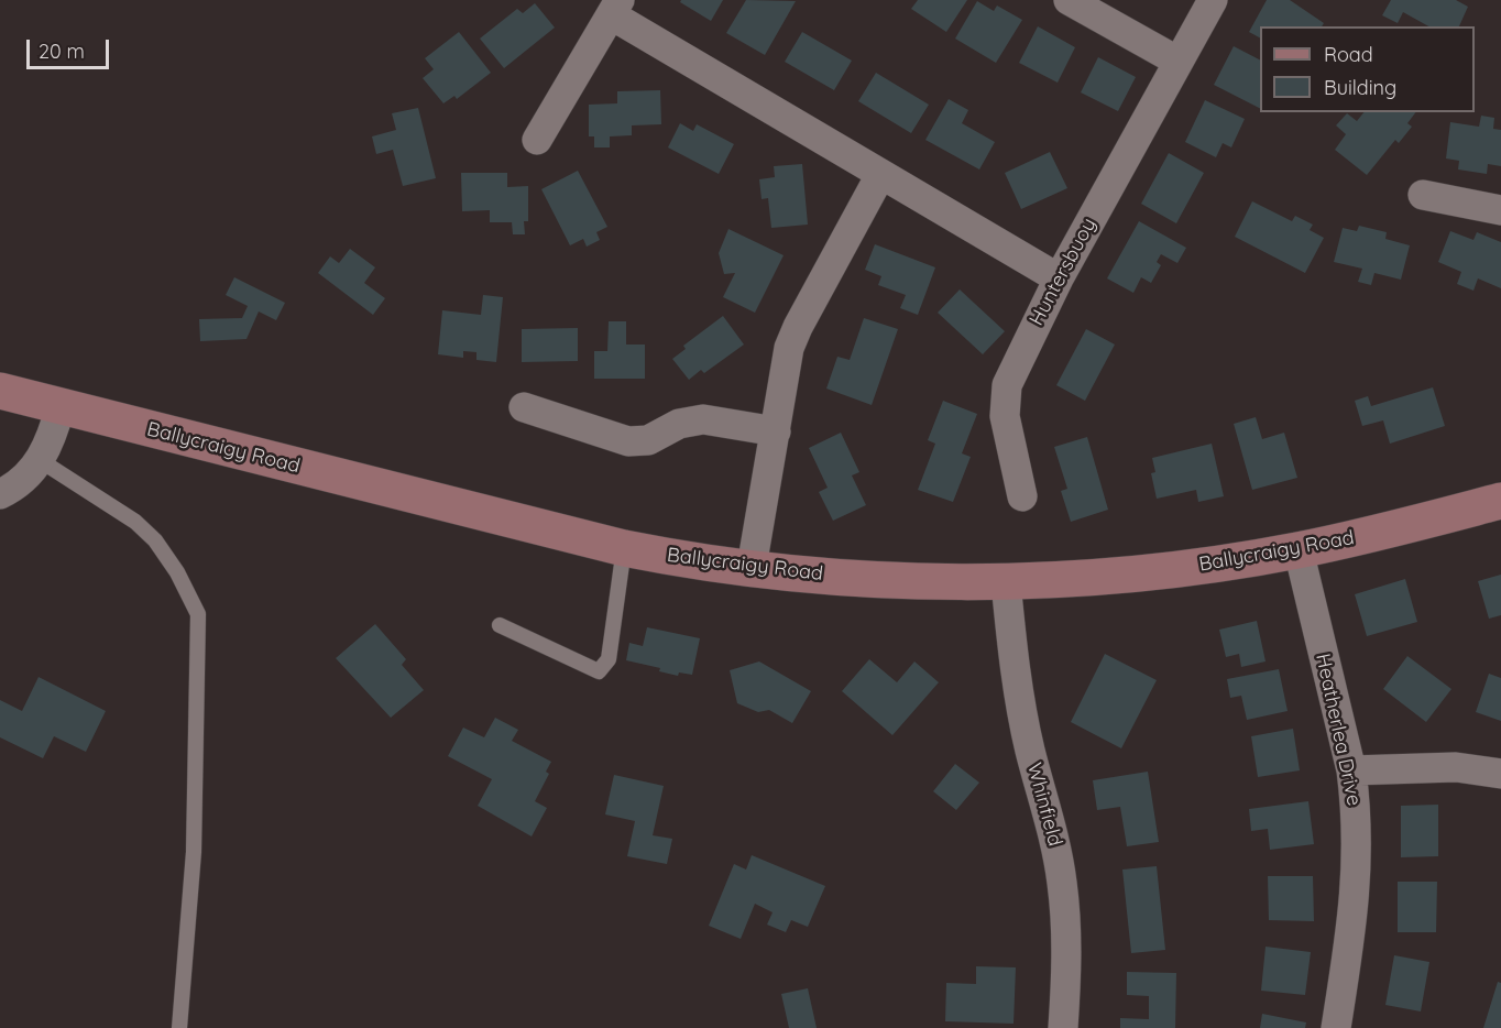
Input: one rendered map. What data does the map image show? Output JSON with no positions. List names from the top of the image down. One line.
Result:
{"streets":{"street":["Huntersbuoy","Ballycraigy Road","Heatherlea Drive","Whinfield"]},"crossings":[["Ballycraigy Road","Heatherlea Drive"],["Ballycraigy Road","Whinfield"]],"legend":["Road","Building"],"scale_bar":"20 m"}
